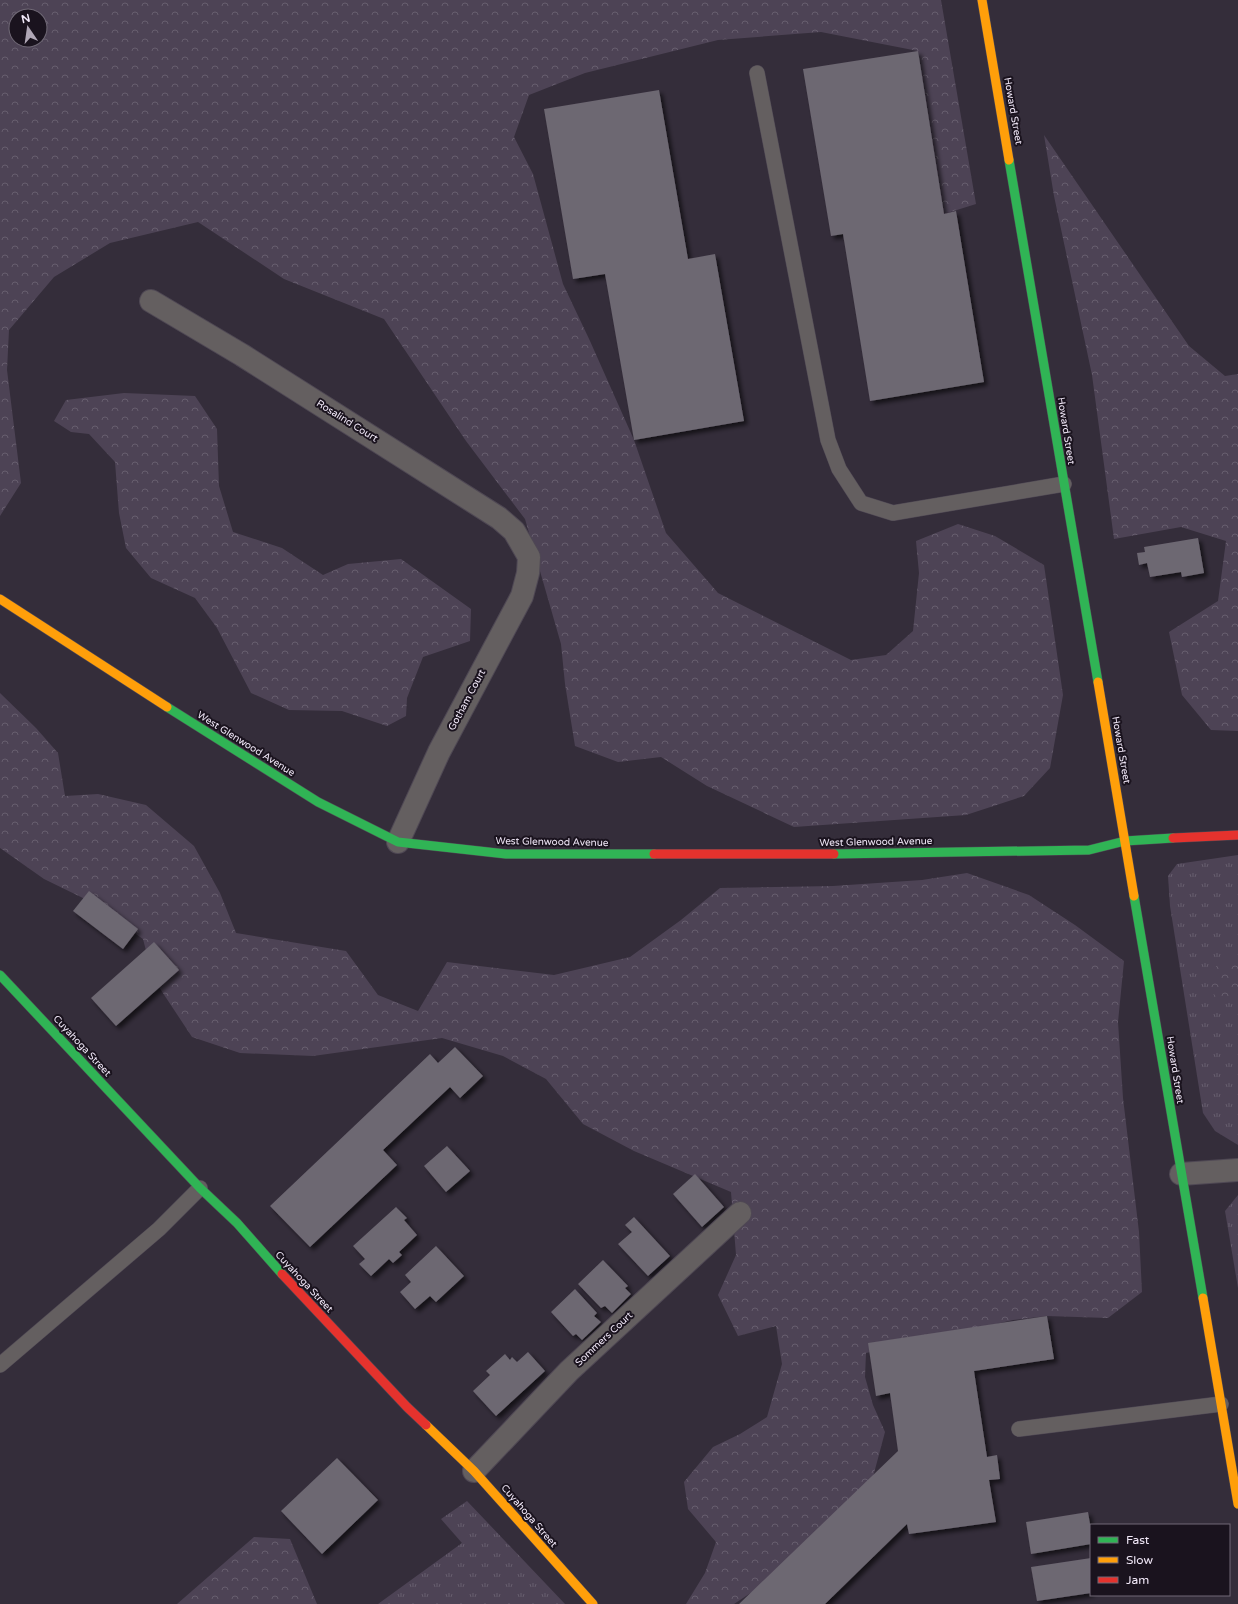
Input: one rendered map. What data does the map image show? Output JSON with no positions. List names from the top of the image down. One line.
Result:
{"streets":{"street":["Howard Street","Rosalind Court","Gotham Court","West Glenwood Avenue","Cuyahoga Street","Sommers Court"]},"crossings":[["Howard Street","West Glenwood Avenue"],["Rosalind Court","Gotham Court"],["Gotham Court","West Glenwood Avenue"],["Cuyahoga Street","Sommers Court"]],"legend":["Fast","Slow","Jam"],"north":"top"}
